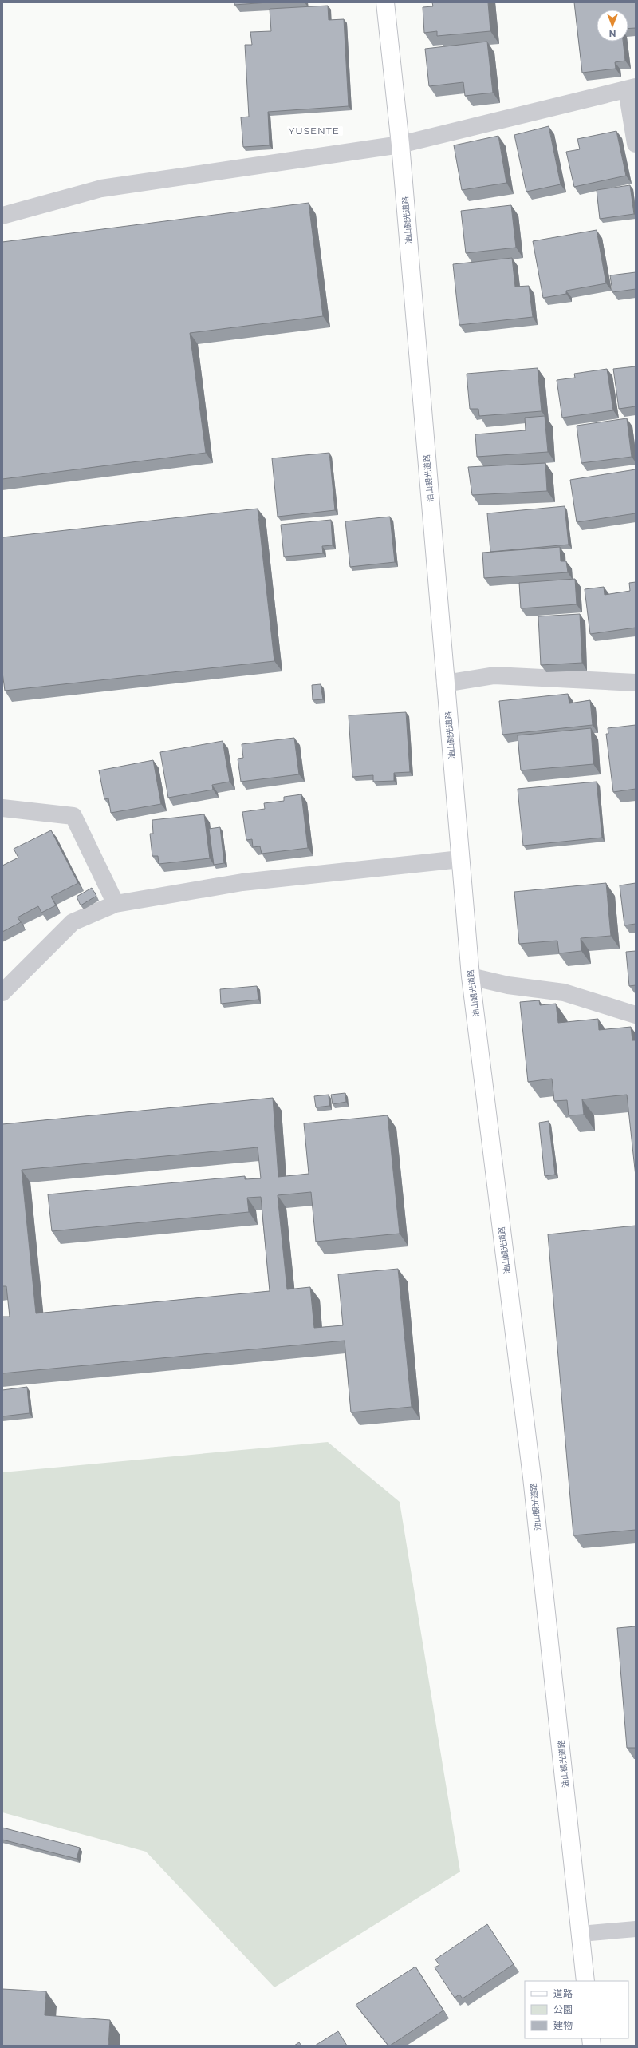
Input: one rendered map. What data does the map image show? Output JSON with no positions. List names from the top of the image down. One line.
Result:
{"streets":{"street":["油山観光道路"]},"districts":["YUSENTEI"],"legend":["道路","公園","建物"],"north":"bottom"}
